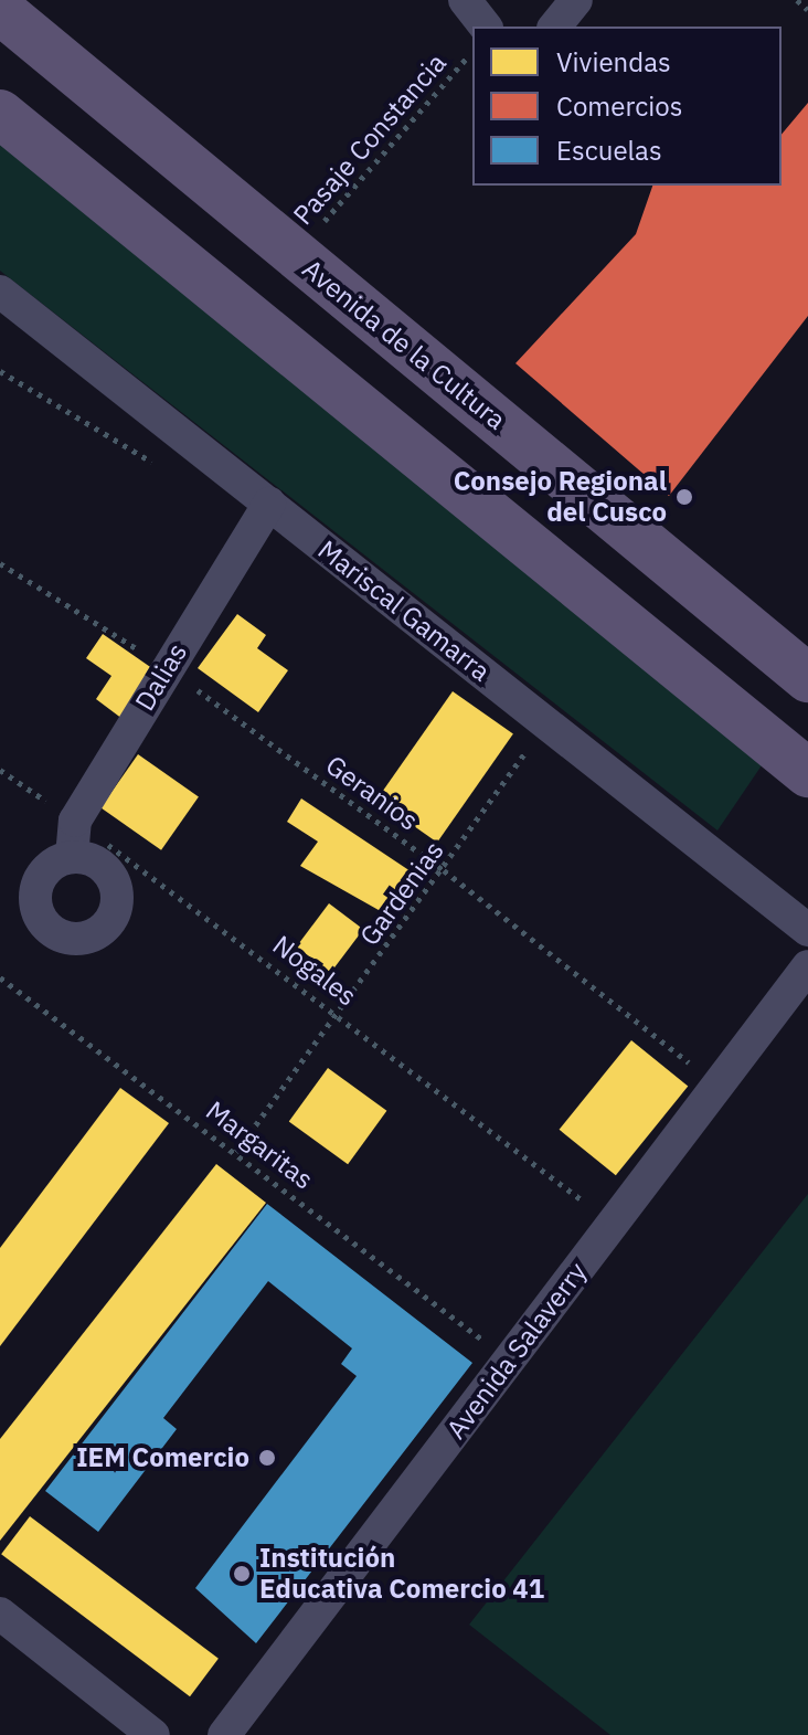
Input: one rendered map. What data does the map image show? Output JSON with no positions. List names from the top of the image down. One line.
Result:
{"streets":{"main road":["Avenida de la Cultura"],"street":["Mariscal Gamarra","Dalias","Avenida Salaverry"],"path":["Pasaje Constancia","Geranios","Gardenias","Nogales","Margaritas"]},"crossings":[["Pasaje Constancia","Avenida de la Cultura"],["Mariscal Gamarra","Dalias"],["Dalias","Geranios"],["Dalias","Nogales"],["Geranios","Gardenias"],["Gardenias","Nogales"],["Gardenias","Margaritas"]],"places":["Consejo Regional del Cusco","IEM Comercio","Institución Educativa Comercio 41"],"legend":["Viviendas","Comercios","Escuelas"]}
